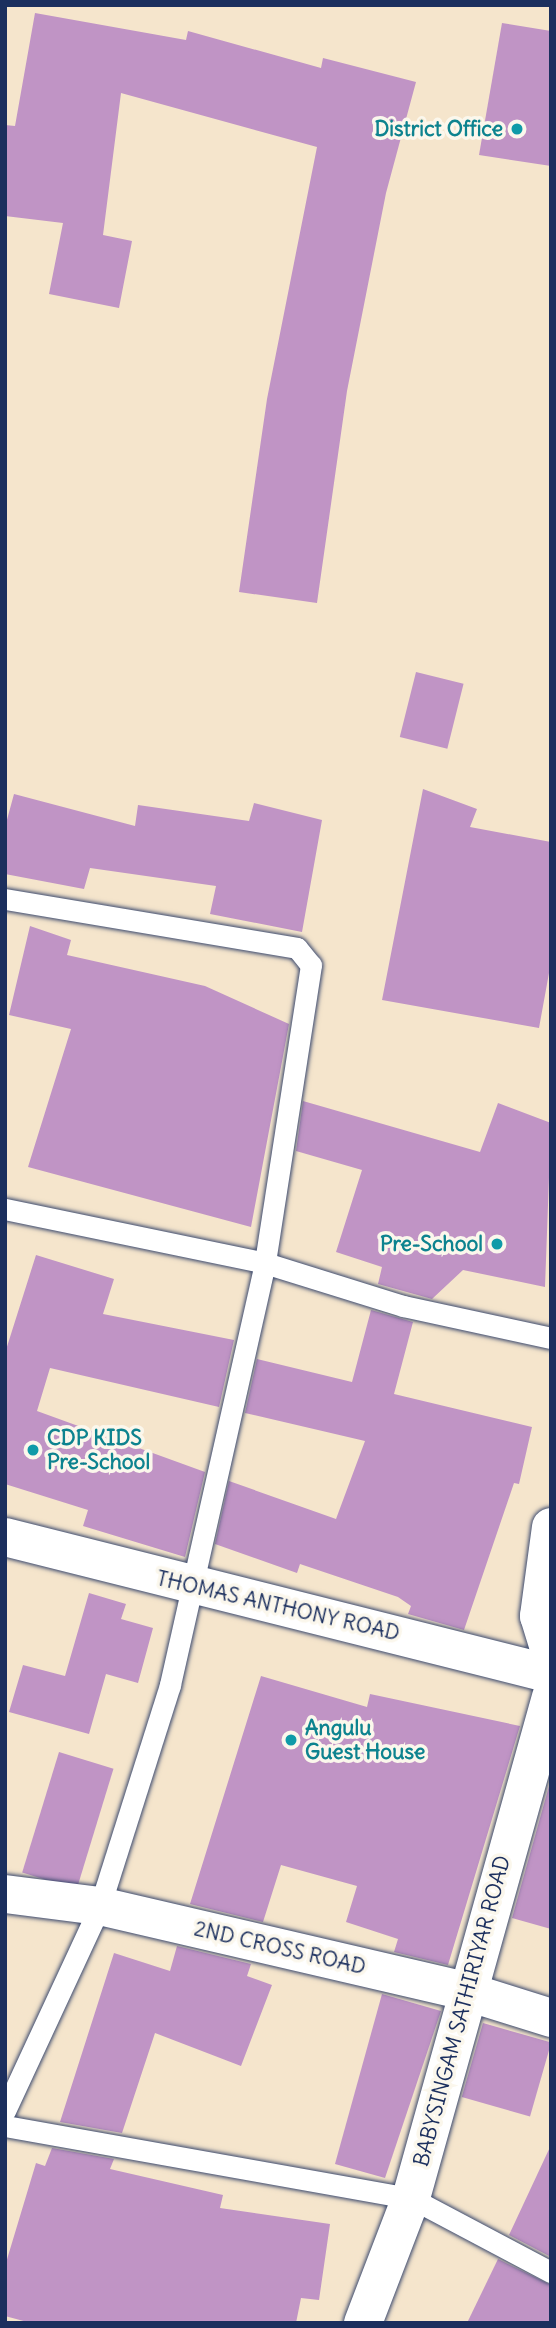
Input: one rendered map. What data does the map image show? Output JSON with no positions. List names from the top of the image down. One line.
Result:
{"streets":{"street":["THOMAS ANTHONY ROAD","2ND CROSS ROAD","BABYSINGAM SATHIRIYAR ROAD"]},"crossings":[["2ND CROSS ROAD","BABYSINGAM SATHIRIYAR ROAD"]],"places":["District Office","Pre-School","CDP KIDS Pre-School","Angulu Guest House"]}
